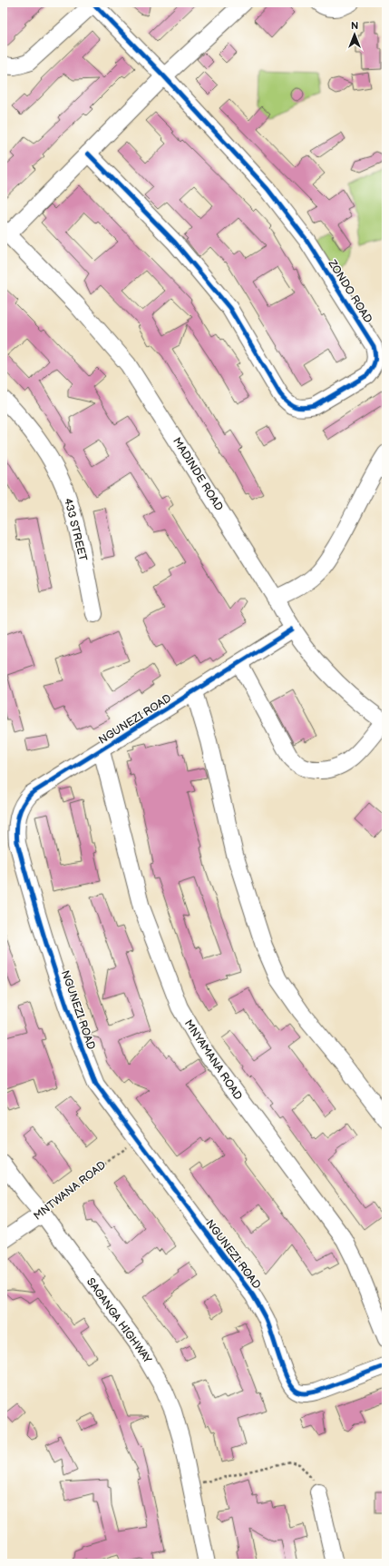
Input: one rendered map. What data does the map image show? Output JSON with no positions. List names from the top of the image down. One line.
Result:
{"streets":{"street":["ZONDO ROAD","MADINDE ROAD","433 STREET","NGUNEZI ROAD","MNYAMANA ROAD","MNTWANA ROAD","SAGANGA HIGHWAY"]},"crossings":[["MADINDE ROAD","NGUNEZI ROAD"],["NGUNEZI ROAD","MNYAMANA ROAD"],["NGUNEZI ROAD","MNTWANA ROAD"],["MNTWANA ROAD","SAGANGA HIGHWAY"]],"north":"top"}
